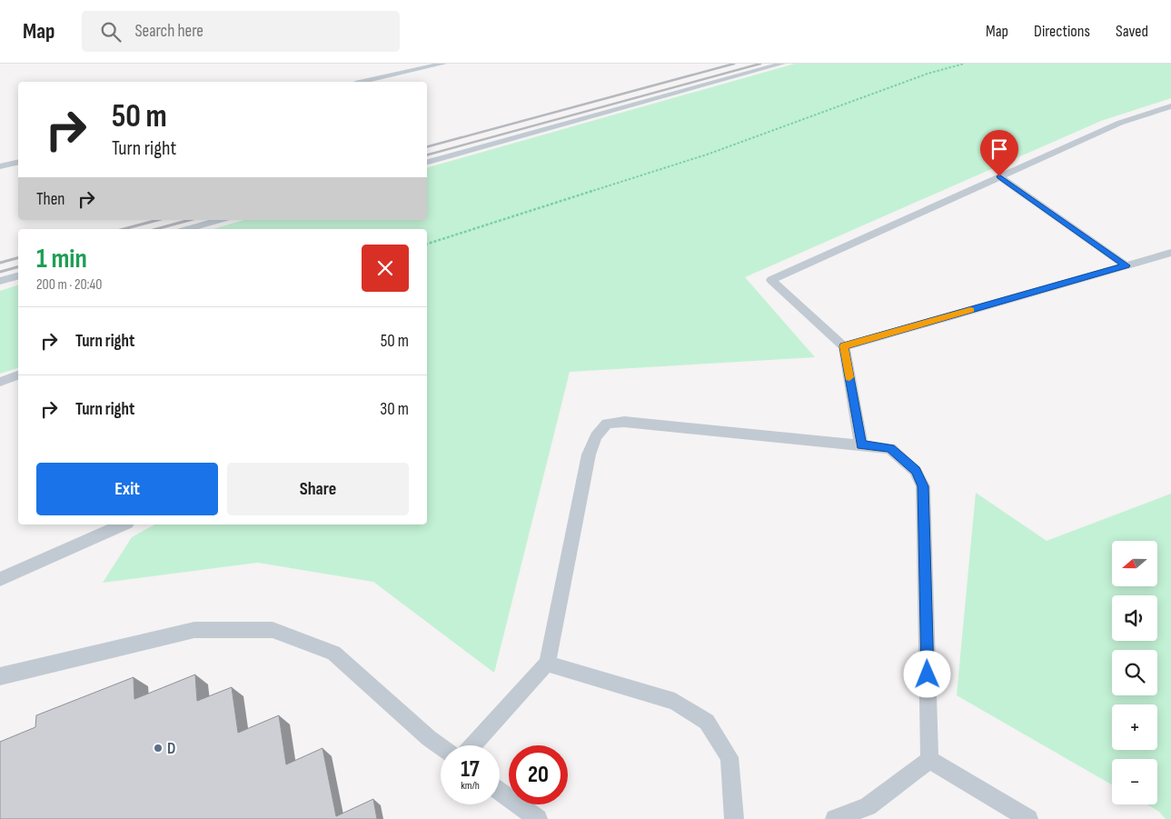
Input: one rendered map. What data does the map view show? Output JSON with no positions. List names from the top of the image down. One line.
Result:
{"places":["D"],"north":"left","page":{"header":"Map","search":"Search here","nav":["Map","Directions","Saved"],"turn":["50 m","Turn right"],"then":"Then","heading":["1 min","200 m · 20:40"],"list":[{"name":"Turn right","value":"50 m"},{"name":"Turn right","value":"30 m"}],"buttons":["Exit","Share"],"map_buttons":["+","−"],"speed":"17 km/h","limit":"20"}}
